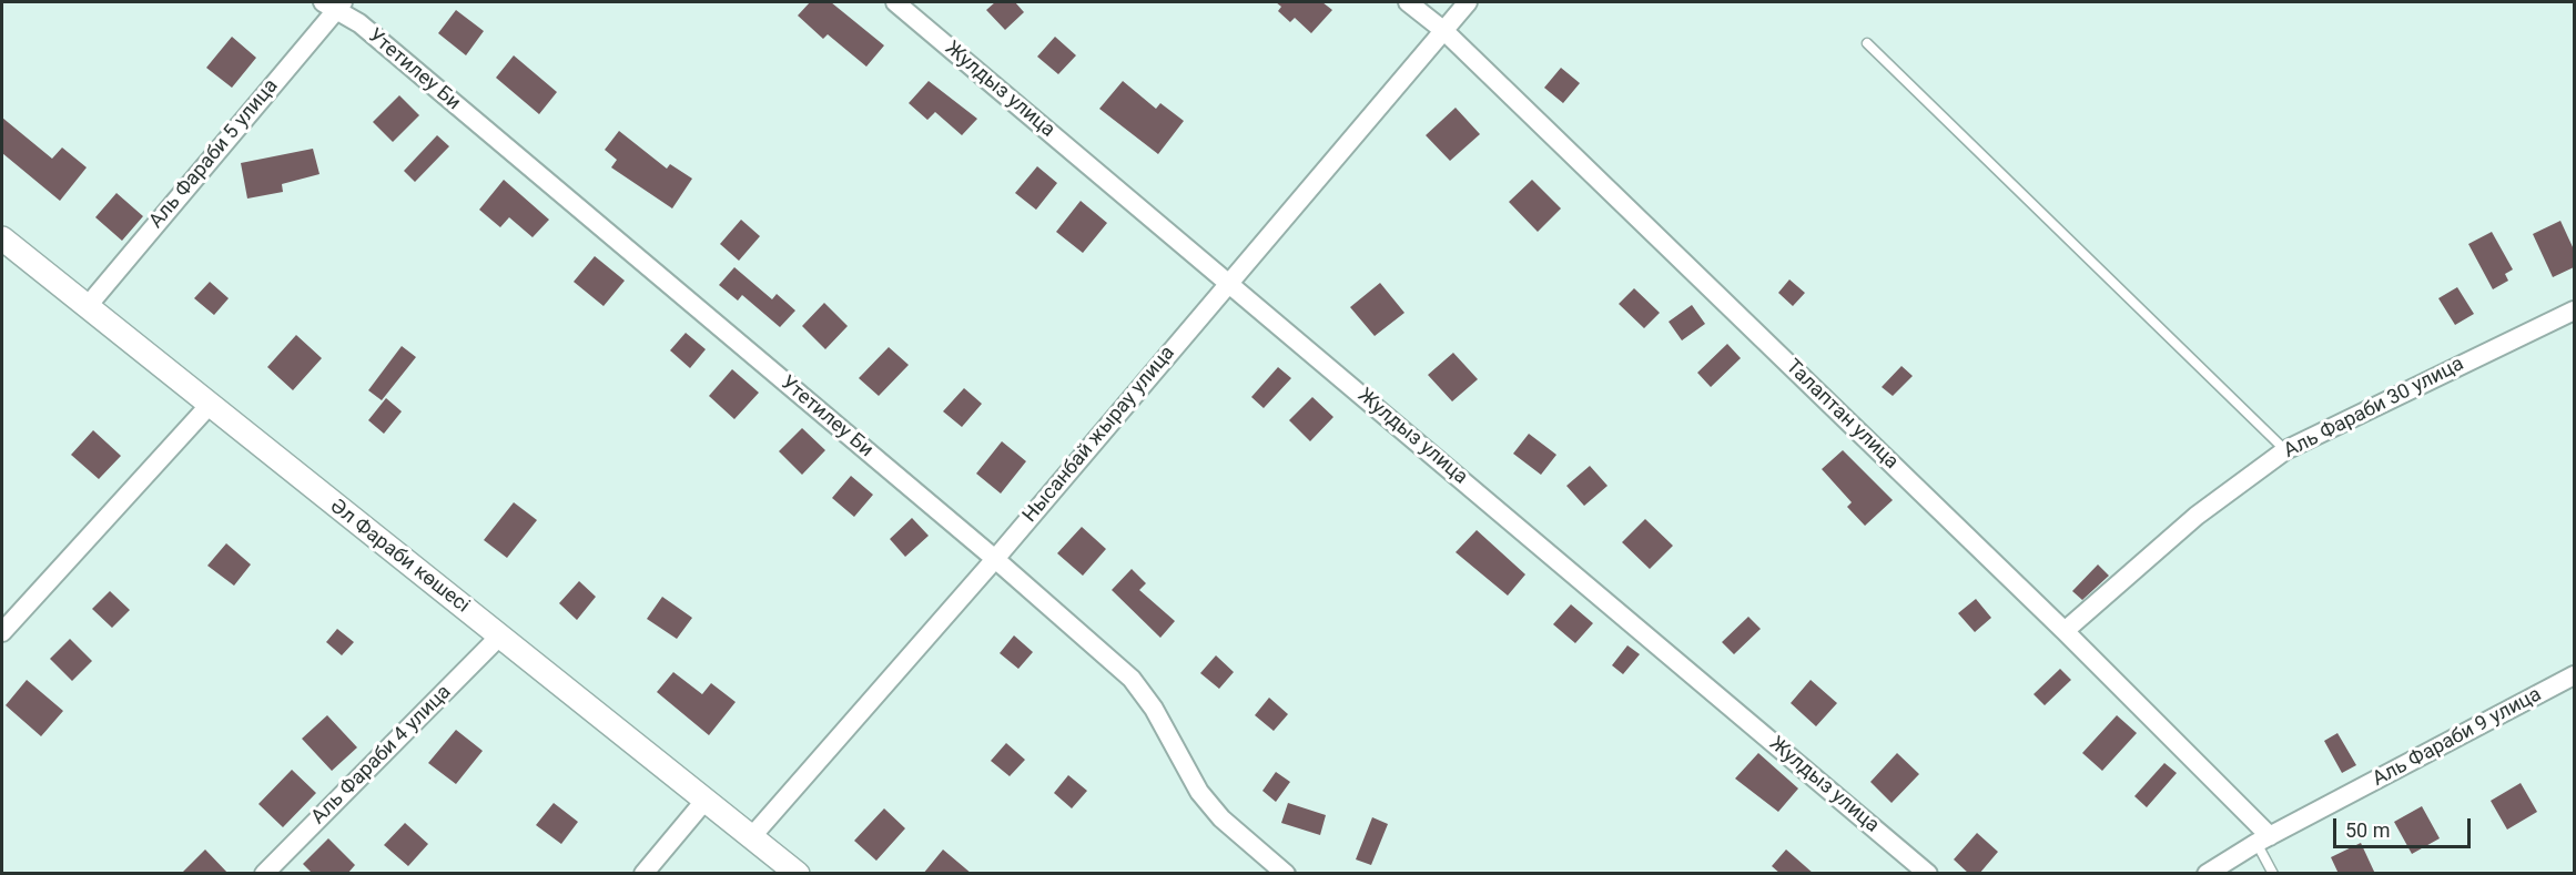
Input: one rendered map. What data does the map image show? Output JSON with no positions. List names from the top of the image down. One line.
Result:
{"streets":{"street":["Утетилеу Би","Жулдыз улица","Аль Фараби 5 улица","Аль Фараби 30 улица","Талаптан улица","Нысанбай жырау улица","Әл Фараби көшесі","Аль Фараби 9 улица","Аль Фараби 4 улица"]},"crossings":[["Утетилеу Би","Аль Фараби 5 улица"],["Утетилеу Би","Нысанбай жырау улица"],["Жулдыз улица","Нысанбай жырау улица"],["Аль Фараби 5 улица","Әл Фараби көшесі"],["Аль Фараби 30 улица","Талаптан улица"],["Талаптан улица","Нысанбай жырау улица"],["Талаптан улица","Аль Фараби 9 улица"],["Нысанбай жырау улица","Әл Фараби көшесі"],["Әл Фараби көшесі","Аль Фараби 4 улица"]],"scale_bar":"50 m"}
